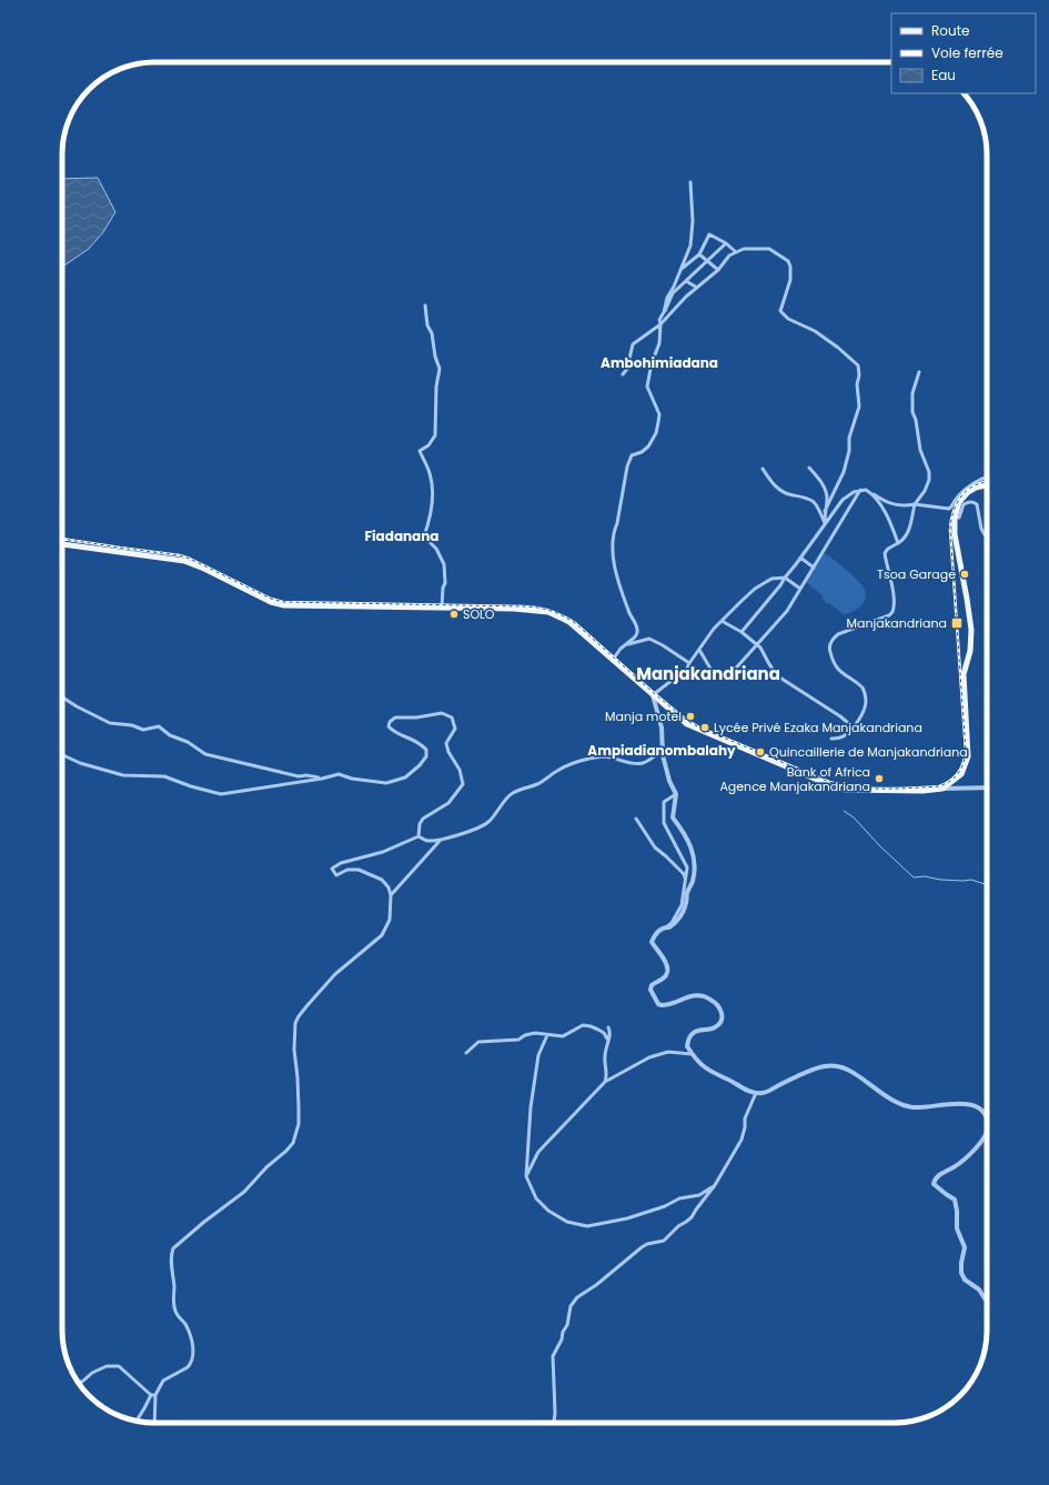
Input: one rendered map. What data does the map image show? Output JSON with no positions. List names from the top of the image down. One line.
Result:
{"districts":["Ambohimiadana","Fiadanana","Manjakandriana","Ampiadianombalahy"],"places":{"other":["Tsoa Garage","SOLO","Manja motel","Lycée Privé Ezaka Manjakandriana","Quincaillerie de Manjakandriana","Bank of Africa Agence Manjakandriana"],"transit":["Manjakandriana"]},"legend":["Route","Voie ferrée","Eau"]}
